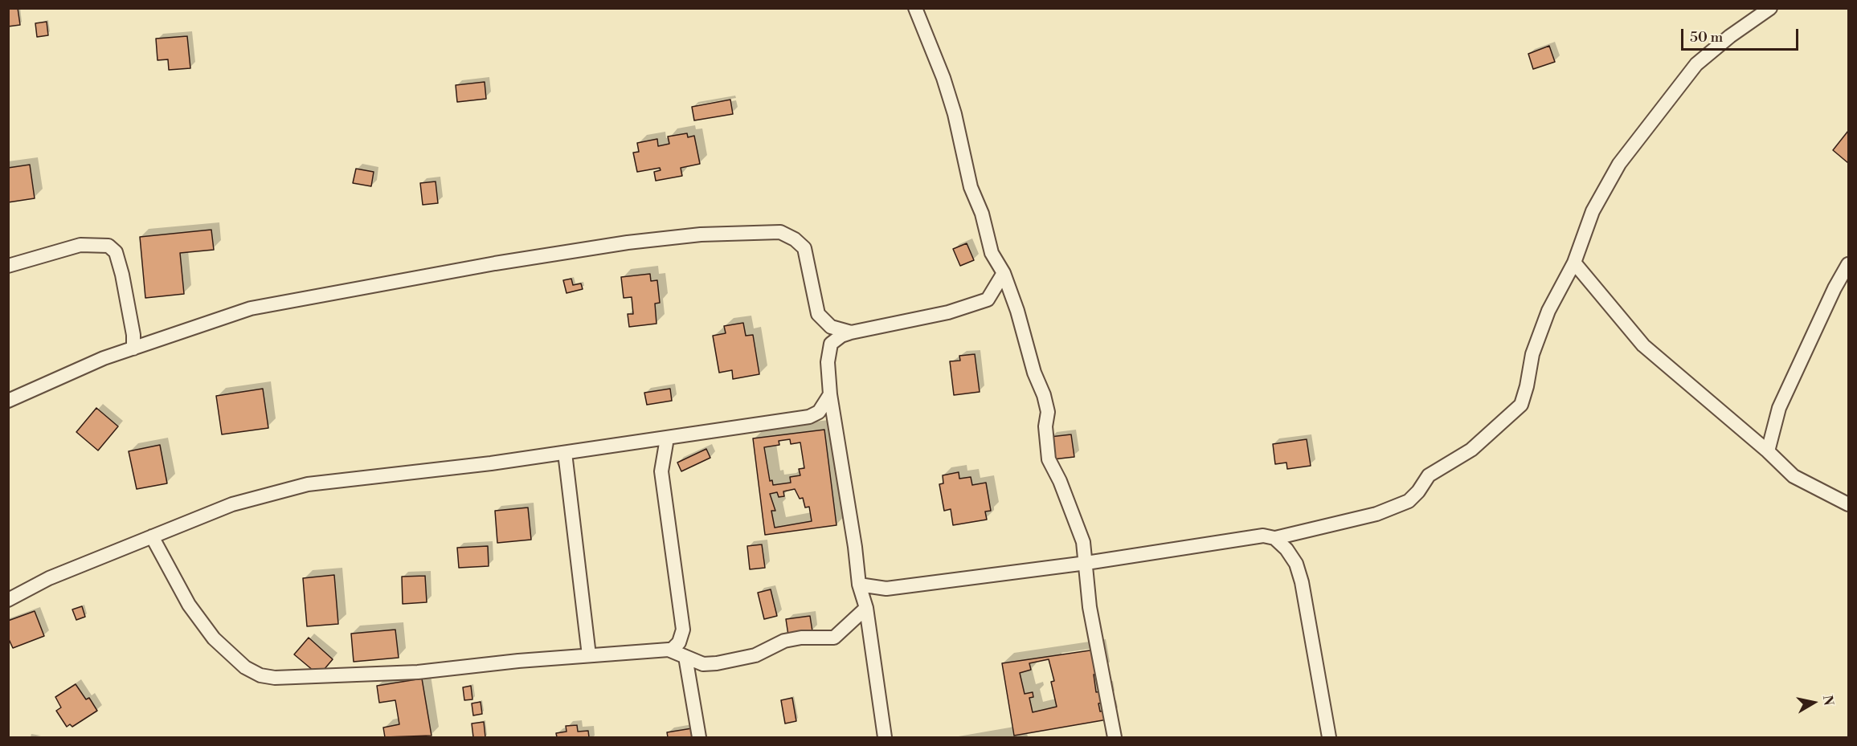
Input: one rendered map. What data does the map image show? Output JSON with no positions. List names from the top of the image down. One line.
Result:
{"scale_bar":"50 m","north":"right"}
